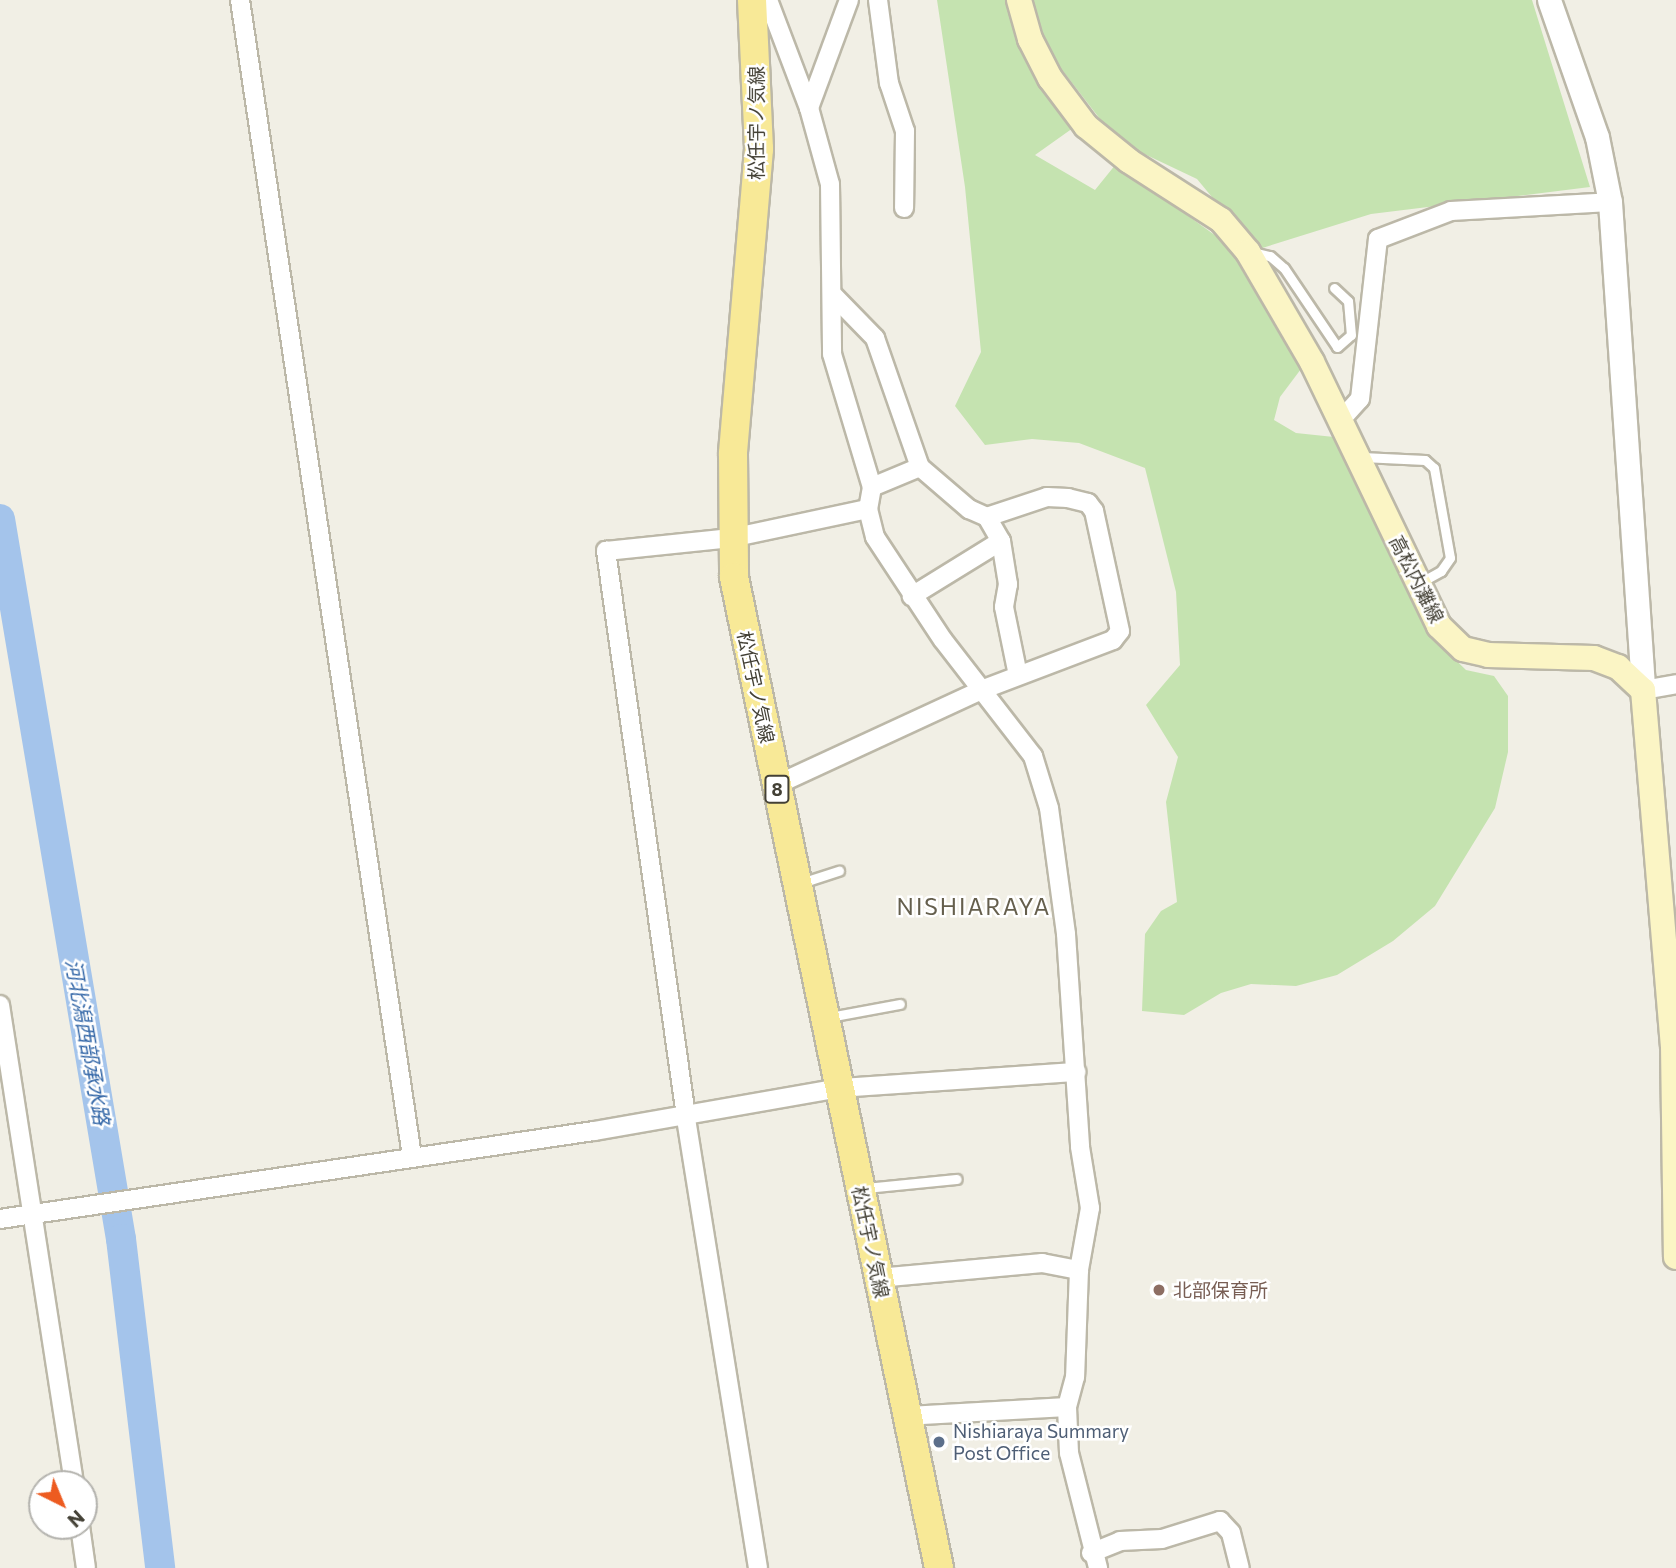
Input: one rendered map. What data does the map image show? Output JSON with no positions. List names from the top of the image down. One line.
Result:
{"streets":{"main road":["松任宇ノ気線","高松内灘線","8"]},"districts":["NISHIARAYA"],"water":["河北潟西部承水路"],"places":["北部保育所","Nishiaraya Summary Post Office"],"north":"bottom right"}
